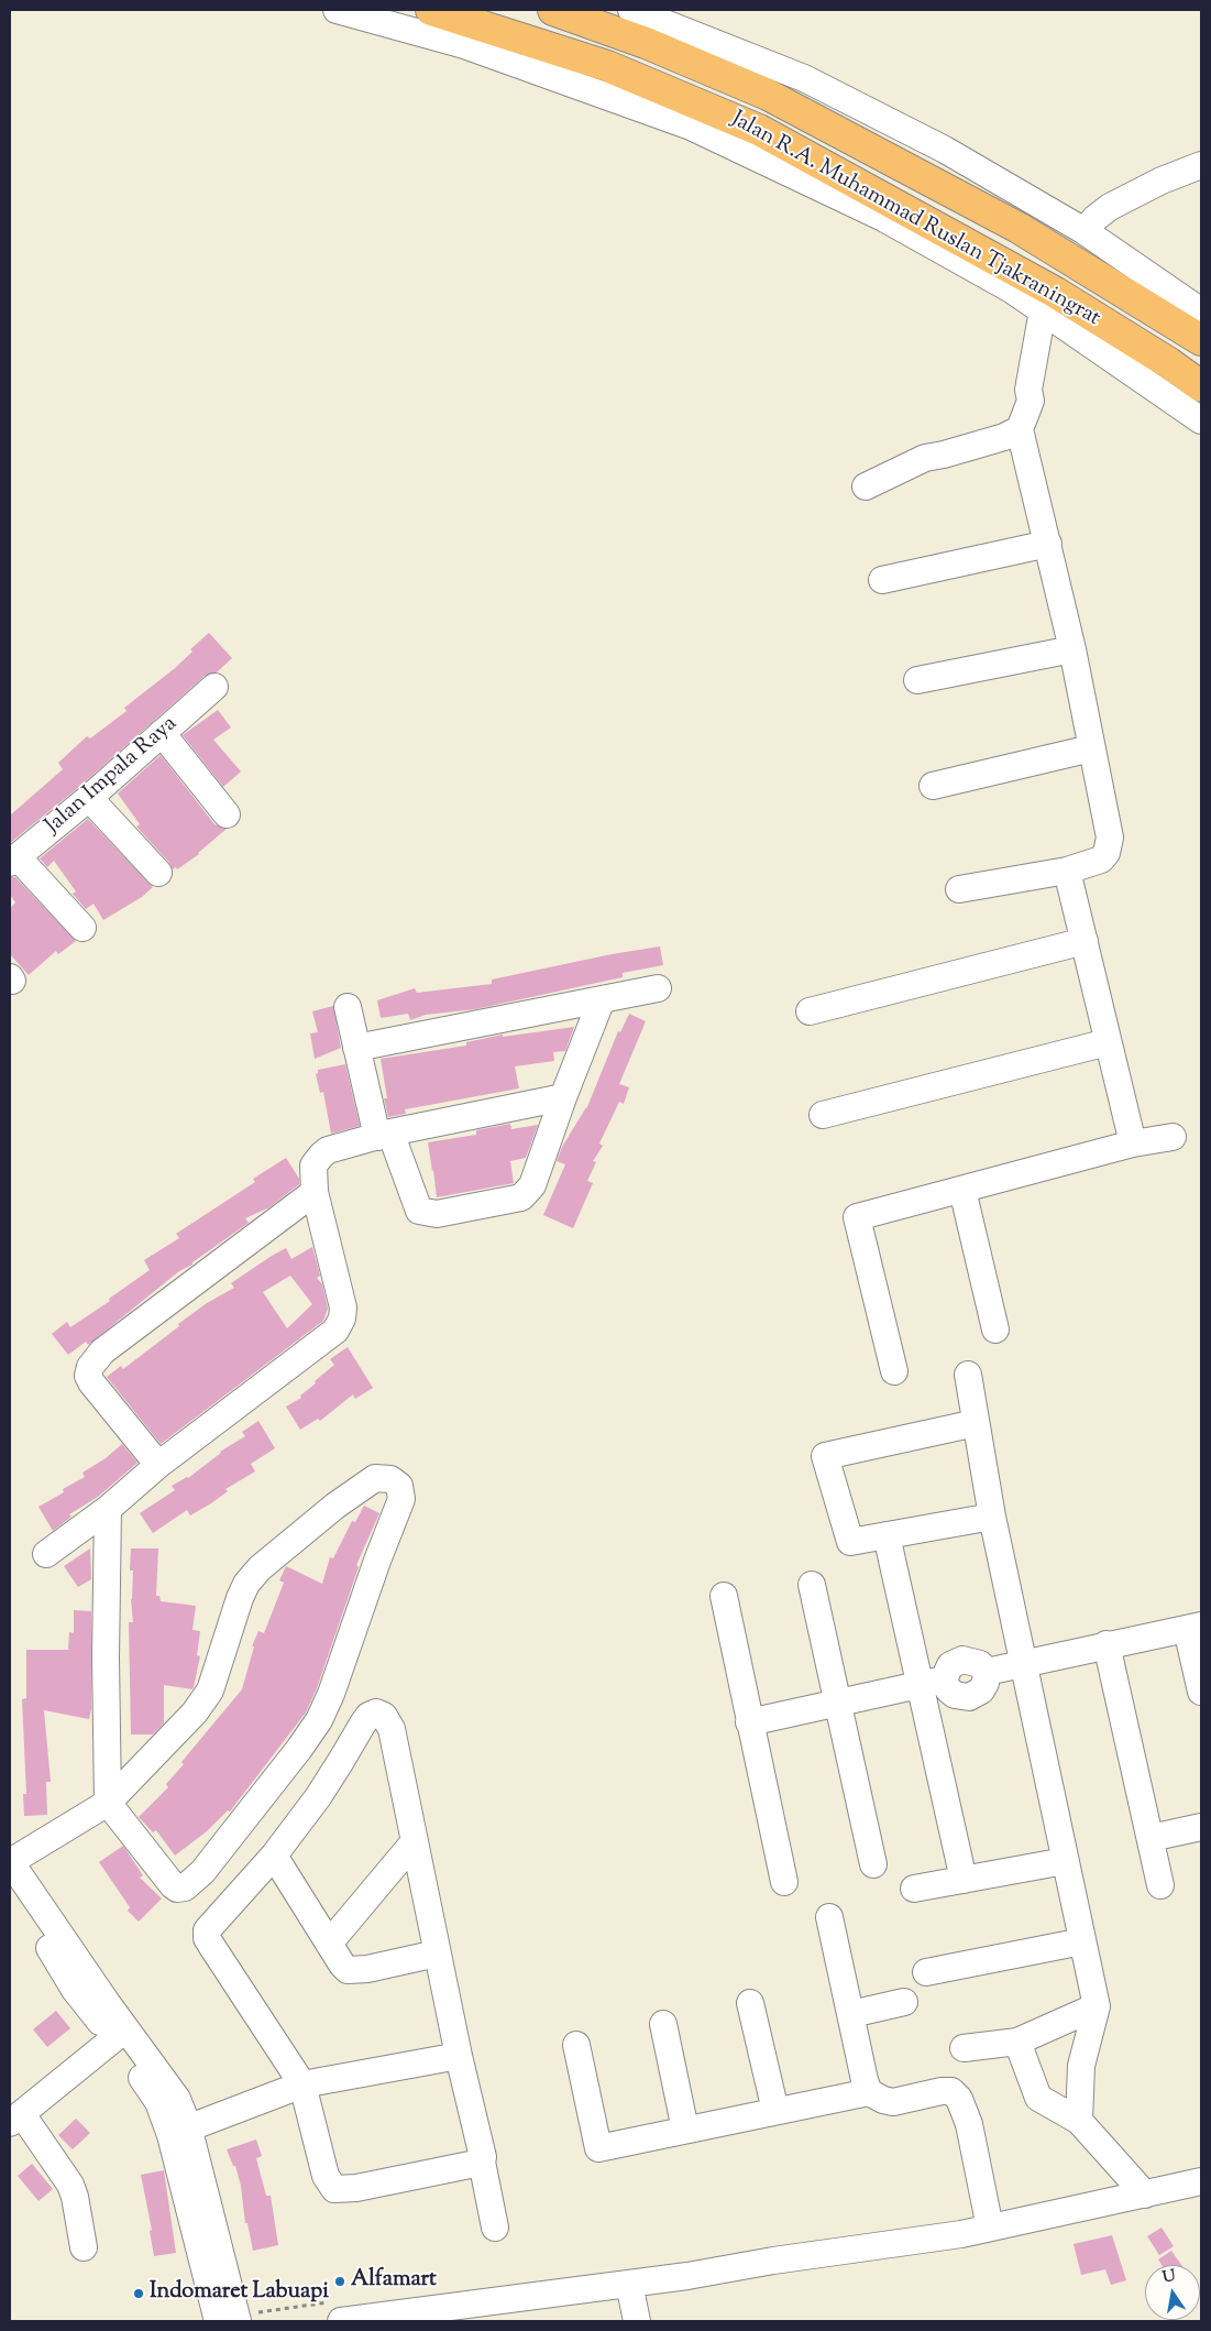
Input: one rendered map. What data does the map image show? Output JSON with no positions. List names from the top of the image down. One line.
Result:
{"streets":{"highway":["Jalan R.A. Muhammad Ruslan Tjakraningrat"],"street":["Jalan Impala Raya"]},"places":["Alfamart","Indomaret Labuapi"],"north":"top"}
